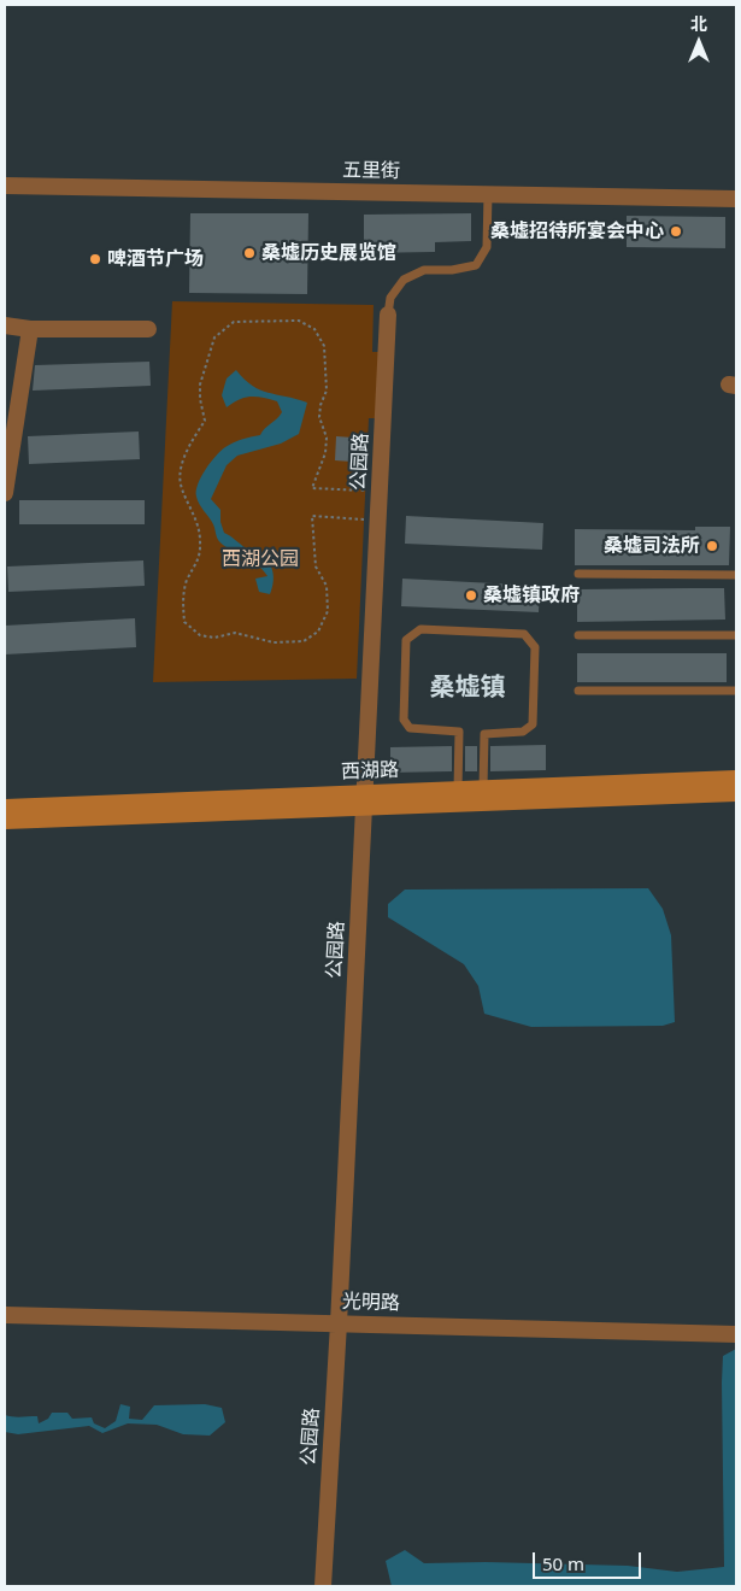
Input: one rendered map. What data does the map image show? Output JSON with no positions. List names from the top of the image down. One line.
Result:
{"streets":{"main road":["西湖路"],"street":["五里街","公园路","光明路"]},"crossings":[["公园路","西湖路"],["公园路","光明路"]],"districts":["桑墟镇"],"parks":["西湖公园"],"places":["桑墟招待所宴会中心","桑墟历史展览馆","啤酒节广场","桑墟司法所","桑墟镇政府"],"scale_bar":"50 m","north":"top"}
